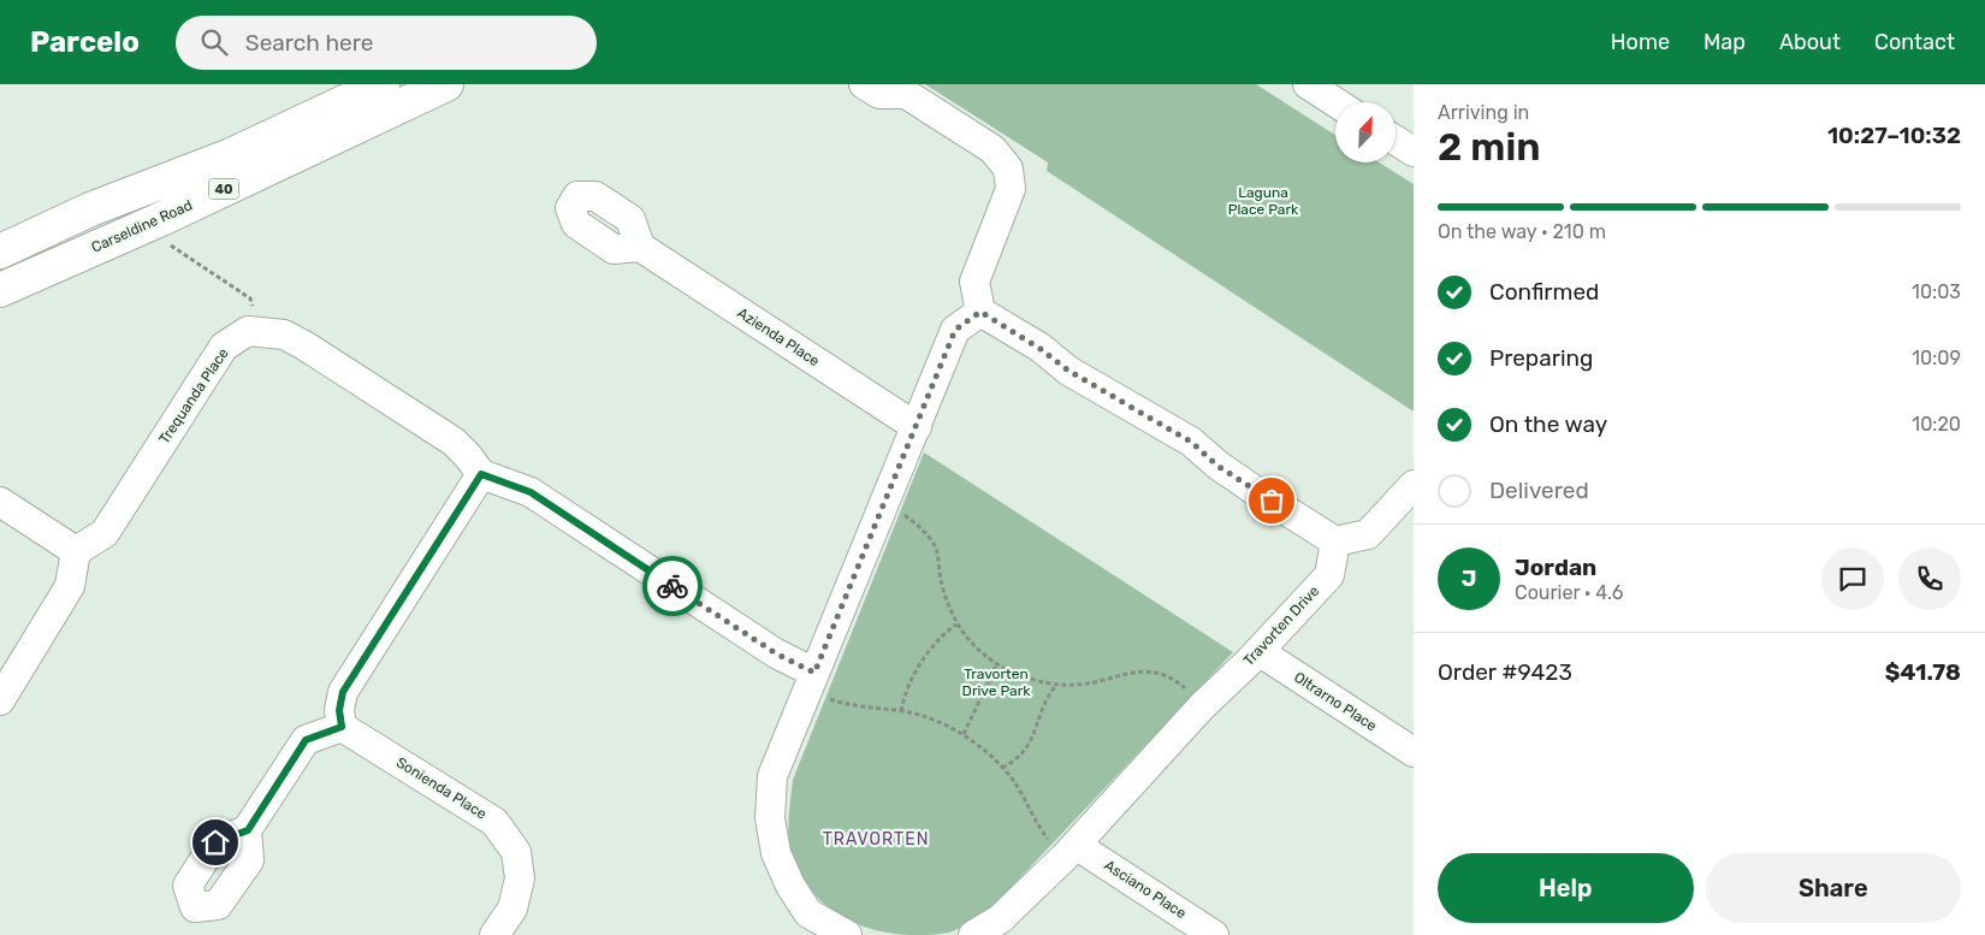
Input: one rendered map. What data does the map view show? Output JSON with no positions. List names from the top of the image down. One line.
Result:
{"streets":{"main road":["40","Carseldine Road"],"street":["Azienda Place","Trequanda Place","Travorten Drive","Oltrarno Place","Sonienda Place","Asciano Place"]},"crossings":[["Travorten Drive","Oltrarno Place"],["Travorten Drive","Asciano Place"]],"districts":["TRAVORTEN"],"parks":["Laguna Place Park","Travorten Drive Park"],"north":"top right","page":{"header":"Parcelo","search":"Search here","nav":["Home","Map","About","Contact"],"heading":["2 min","Arriving in","10:27–10:32"],"panel":["Jordan","Courier · 4.6","Order #9423","$41.78"],"bar":"On the way · 210 m","list":[["Confirmed","10:03"],["Preparing","10:09"],["On the way","10:20"],"Delivered"],"round":"J","buttons":["Help","Share"]}}
